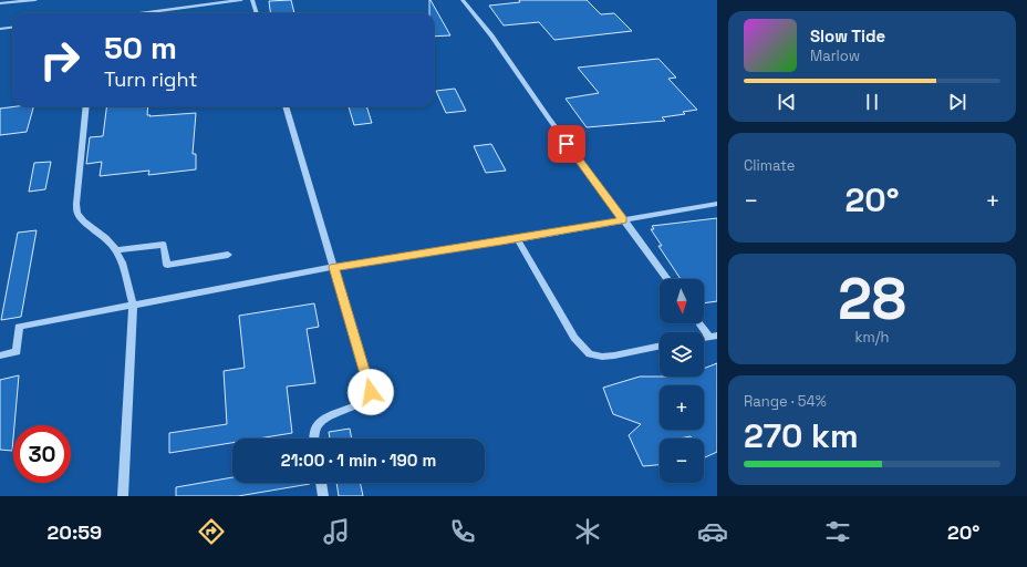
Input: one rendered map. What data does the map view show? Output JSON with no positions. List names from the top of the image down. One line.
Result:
{"north":"bottom","page":{"turn":["50 m","Turn right"],"song":["Slow Tide","Marlow"],"tile":["Climate",["28","km/h"],["Range · 54%","270 km"]],"heat":["−","20°","+"],"map_buttons":["+","−"],"limit":"30","trip":"21:00 · 1 min · 190 m","tabs":["20:59","20°"]}}
